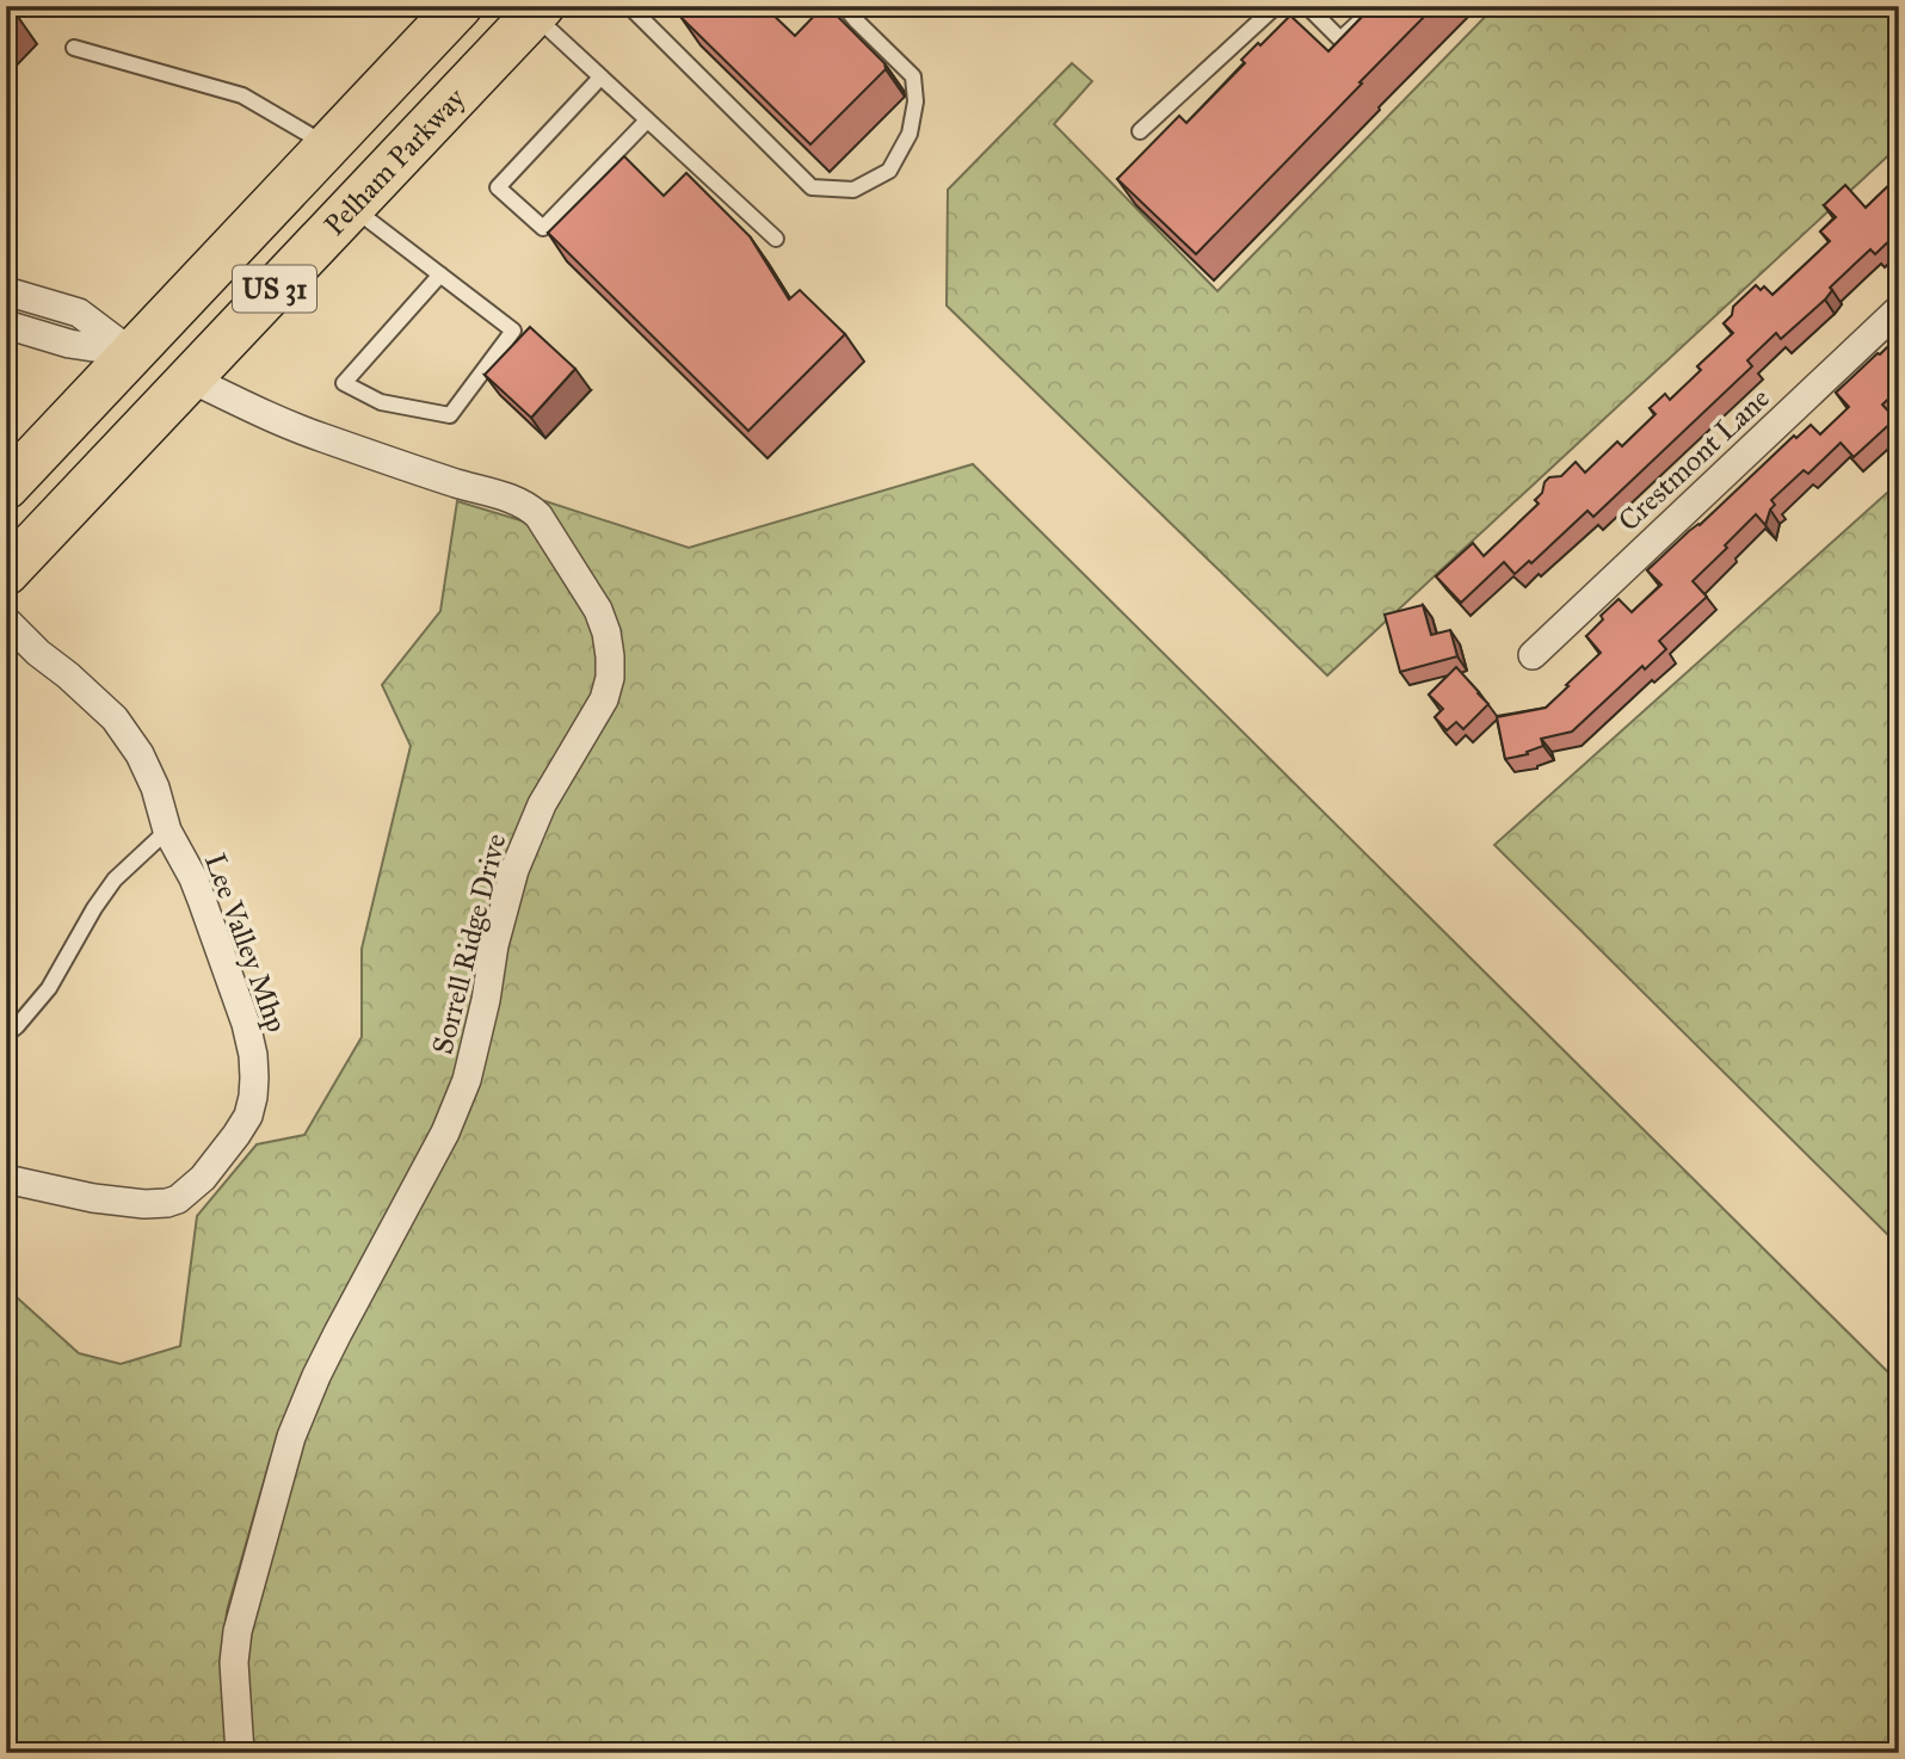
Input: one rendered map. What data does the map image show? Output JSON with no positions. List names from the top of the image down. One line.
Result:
{"streets":{"main road":["Pelham Parkway","US 31"],"street":["Crestmont Lane","Lee Valley Mhp","Sorrell Ridge Drive"]},"crossings":[["Pelham Parkway","Sorrell Ridge Drive"]]}
